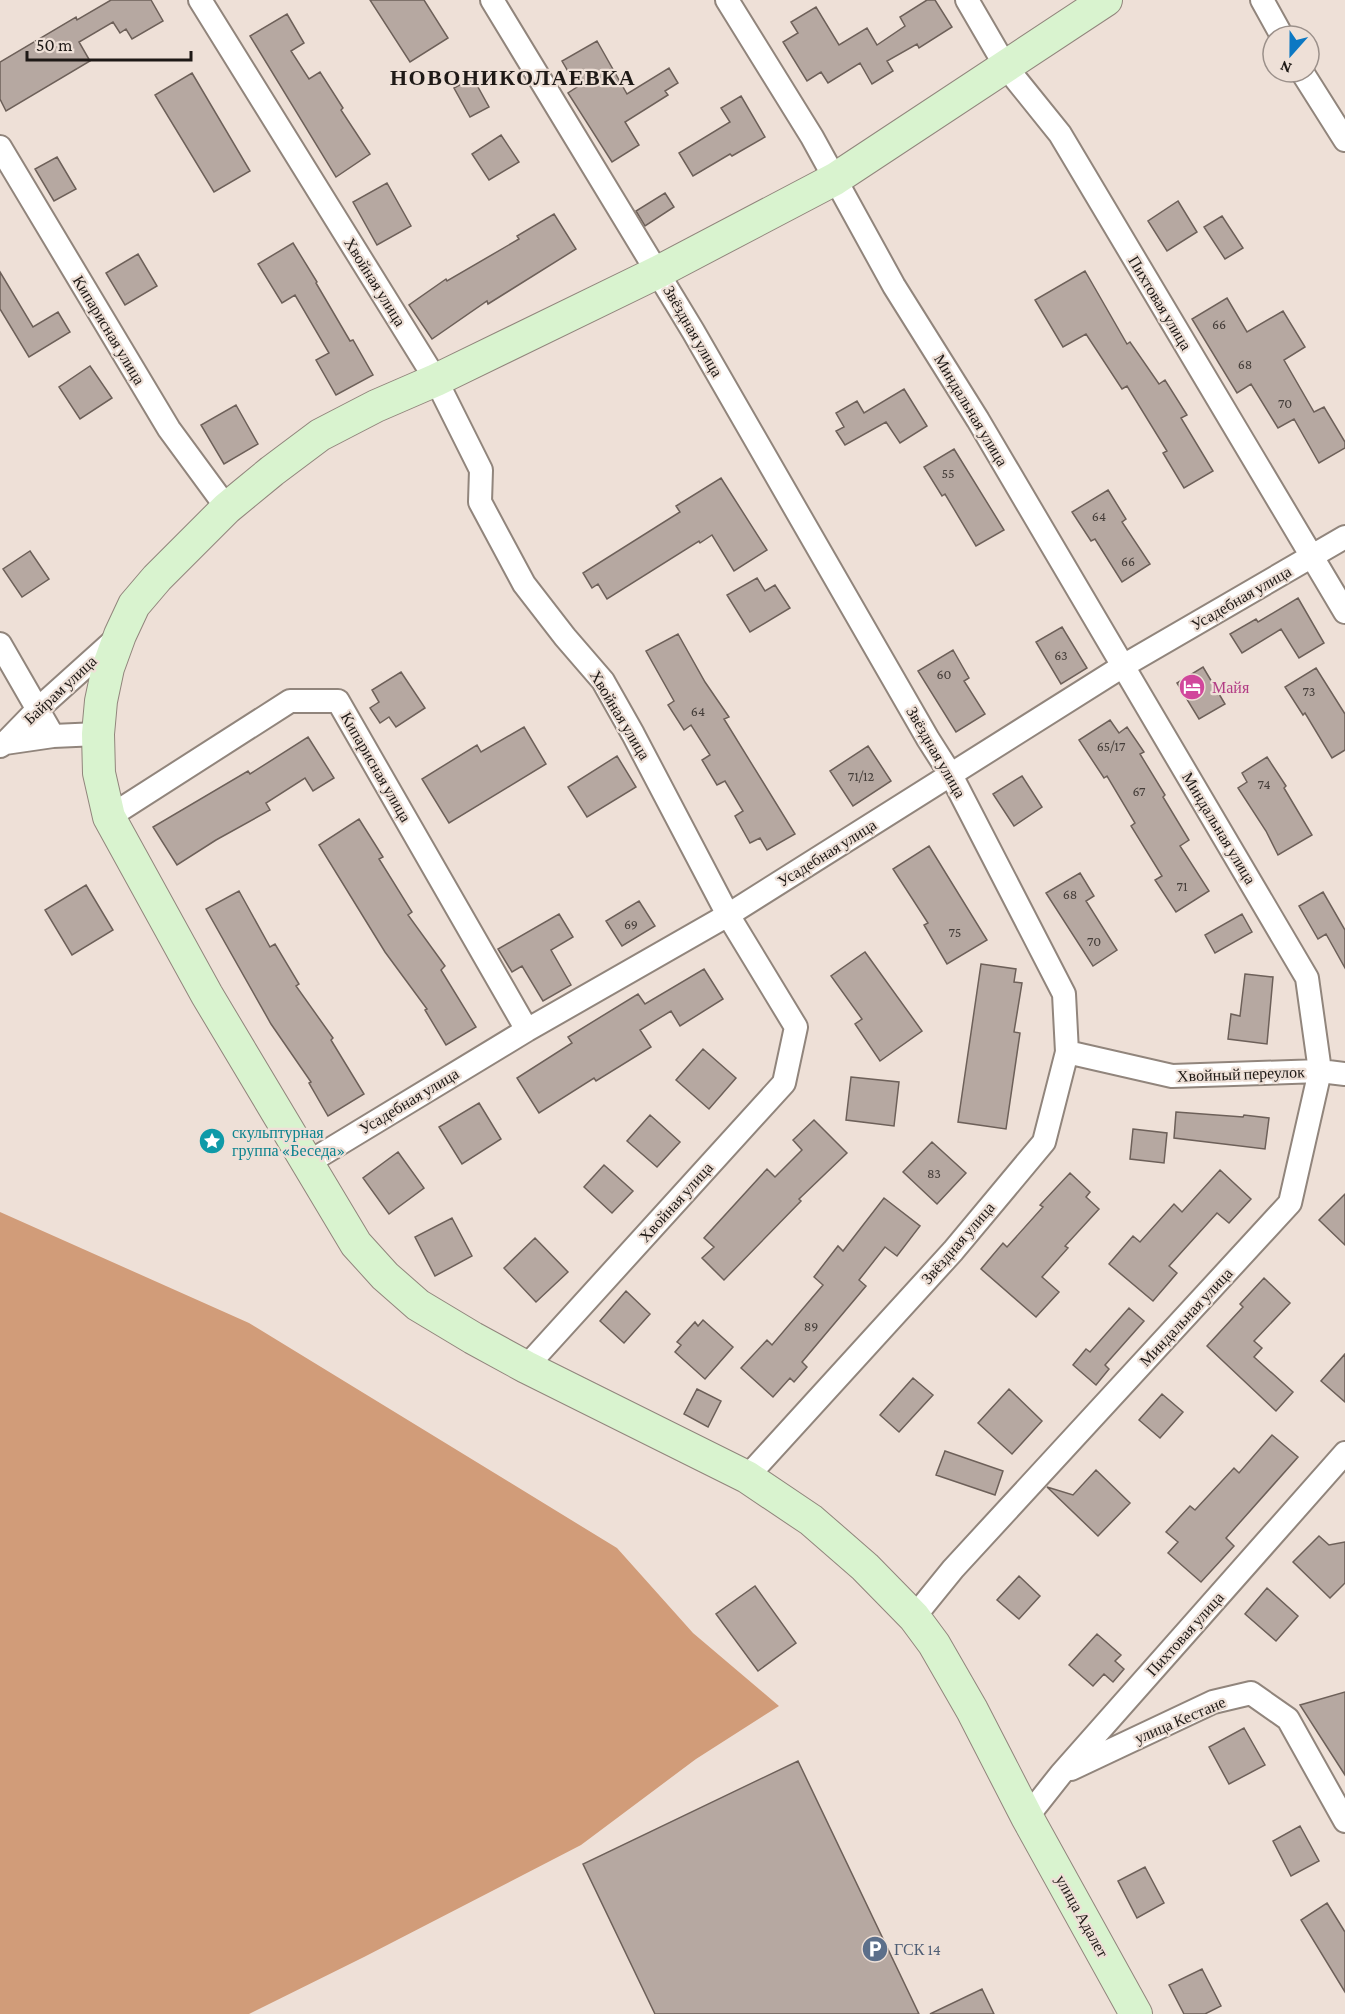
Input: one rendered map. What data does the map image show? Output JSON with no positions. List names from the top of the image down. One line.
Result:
{"streets":{"street":["Хвойная улица","Пихтовая улица","Кипарисная улица","Звёздная улица","Миндальная улица","Усадебная улица","Байрам улица","Хвойный переулок","улица Кестане","улица Адалет"]},"crossings":[["Хвойная улица","Усадебная улица"],["Хвойная улица","улица Адалет"],["Пихтовая улица","Усадебная улица"],["Пихтовая улица","улица Кестане"],["Пихтовая улица","улица Адалет"],["Кипарисная улица","Усадебная улица"],["Кипарисная улица","улица Адалет"],["Звёздная улица","Усадебная улица"],["Звёздная улица","Хвойный переулок"],["Звёздная улица","улица Адалет"],["Миндальная улица","Усадебная улица"],["Миндальная улица","Хвойный переулок"],["Миндальная улица","улица Адалет"],["Усадебная улица","улица Адалет"],["Байрам улица","улица Адалет"]],"districts":["НОВОНИКОЛАЕВКА"],"places":{"hotel":["Майя"],"place":["скульптурная группа «Беседа»"],"parking":["ГСК 14"]},"house_numbers":["66","68","70","55","64","66","63","60","73","64","65/17","71/12","74","67","71","68","69","75","70","83","89"],"scale_bar":"50 m","north":"bottom"}
